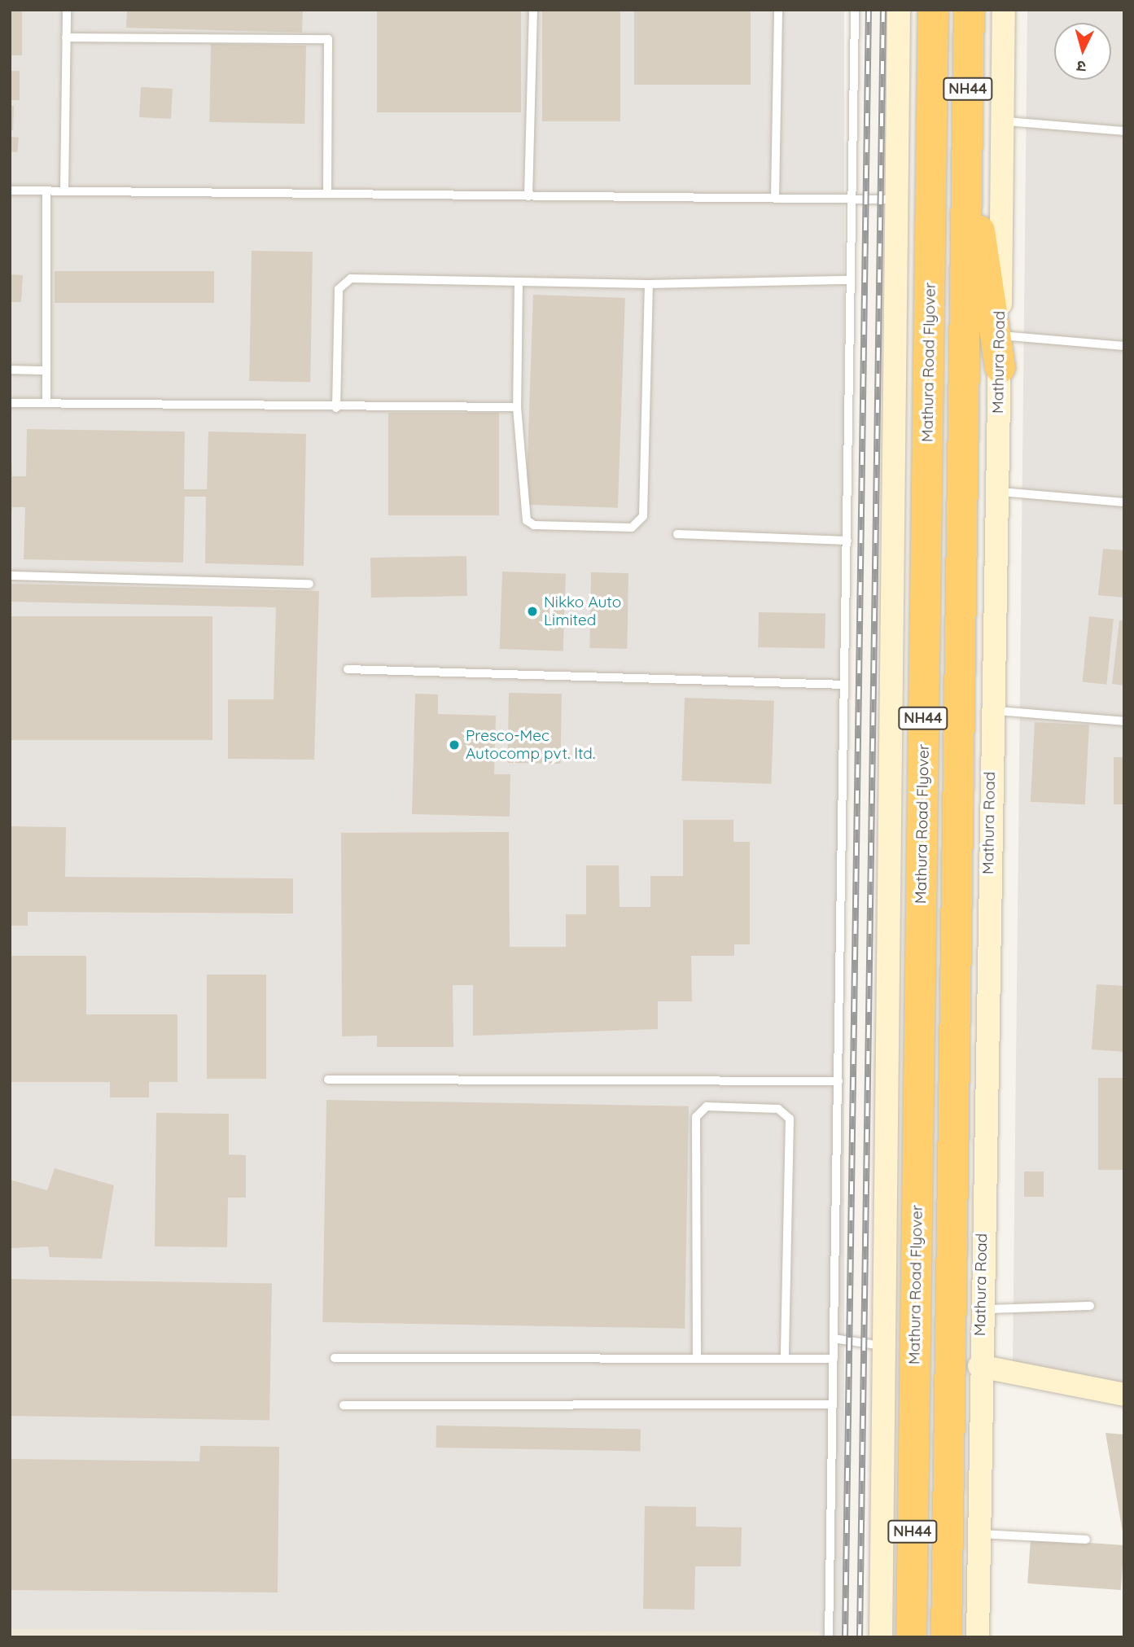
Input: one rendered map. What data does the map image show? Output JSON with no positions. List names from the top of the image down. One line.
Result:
{"streets":{"highway":["NH44","Mathura Road Flyover"],"main road":["Mathura Road"]},"places":["Nikko Auto Limited","Presco-Mec Autocomp pvt. ltd."],"north":"bottom"}
